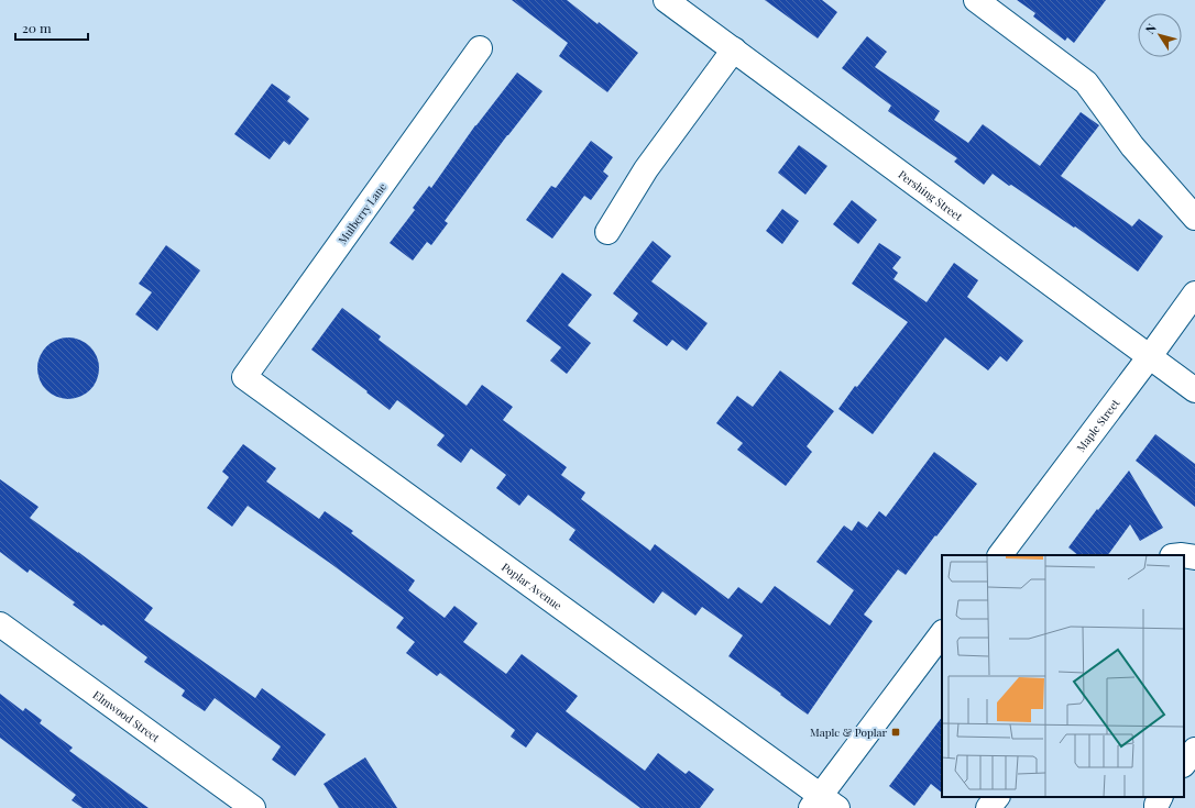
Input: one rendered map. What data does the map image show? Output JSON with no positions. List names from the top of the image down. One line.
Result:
{"streets":{"street":["Pershing Street","Mulberry Lane","Maple Street","Poplar Avenue","Elmwood Street"]},"crossings":[["Pershing Street","Maple Street"],["Mulberry Lane","Poplar Avenue"]],"places":{"transit":["Maple & Poplar"]},"scale_bar":"20 m","north":"top left"}
